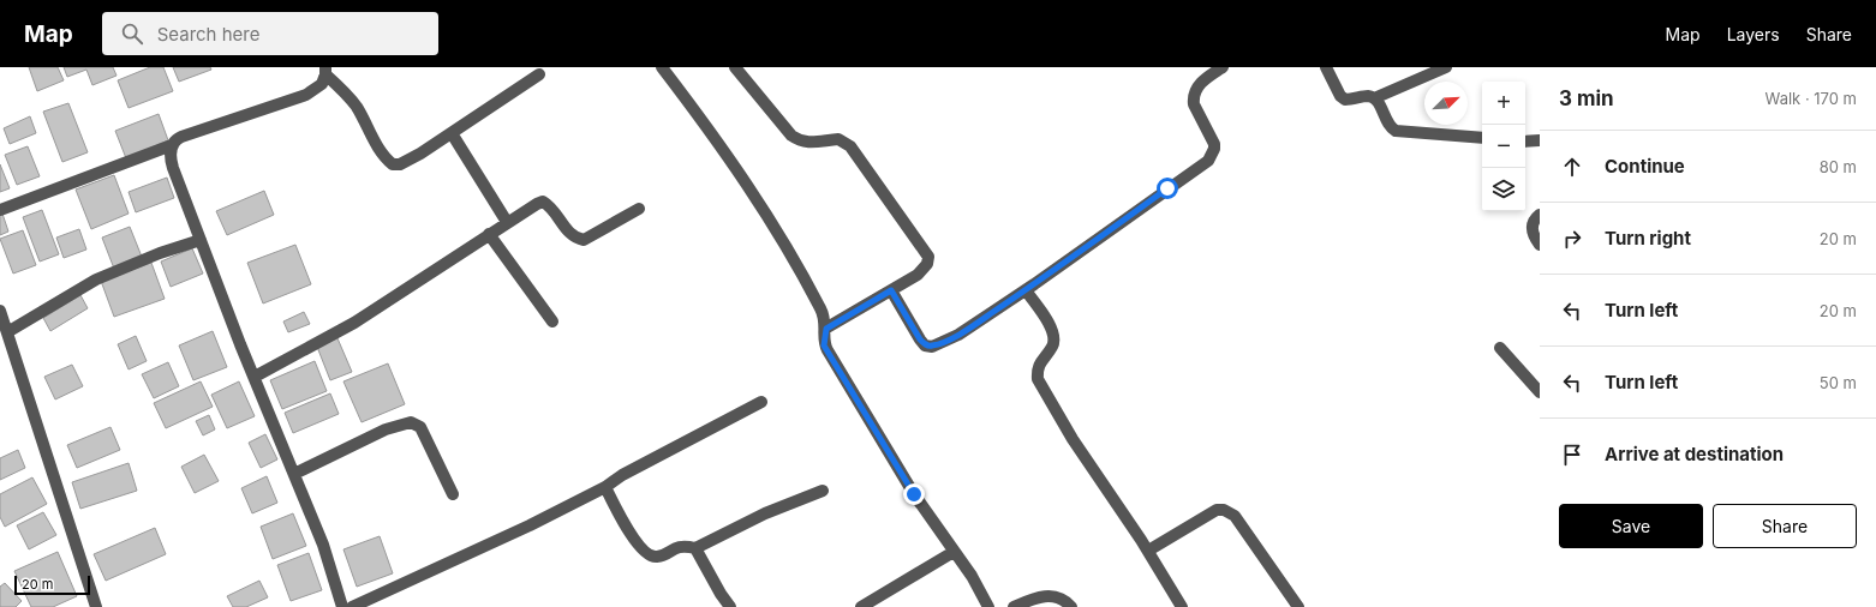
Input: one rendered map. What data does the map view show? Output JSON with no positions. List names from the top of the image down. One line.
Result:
{"scale_bar":"20 m","north":"top right","page":{"header":"Map","search":"Search here","nav":["Map","Layers","Share"],"heading":["3 min","Walk · 170 m"],"map_buttons":["+","−"],"list":[["Continue","80 m"],["Turn right","20 m"],["Turn left","20 m"],["Turn left","50 m"],"Arrive at destination"],"buttons":["Save","Share"],"scale":"20 m"}}
